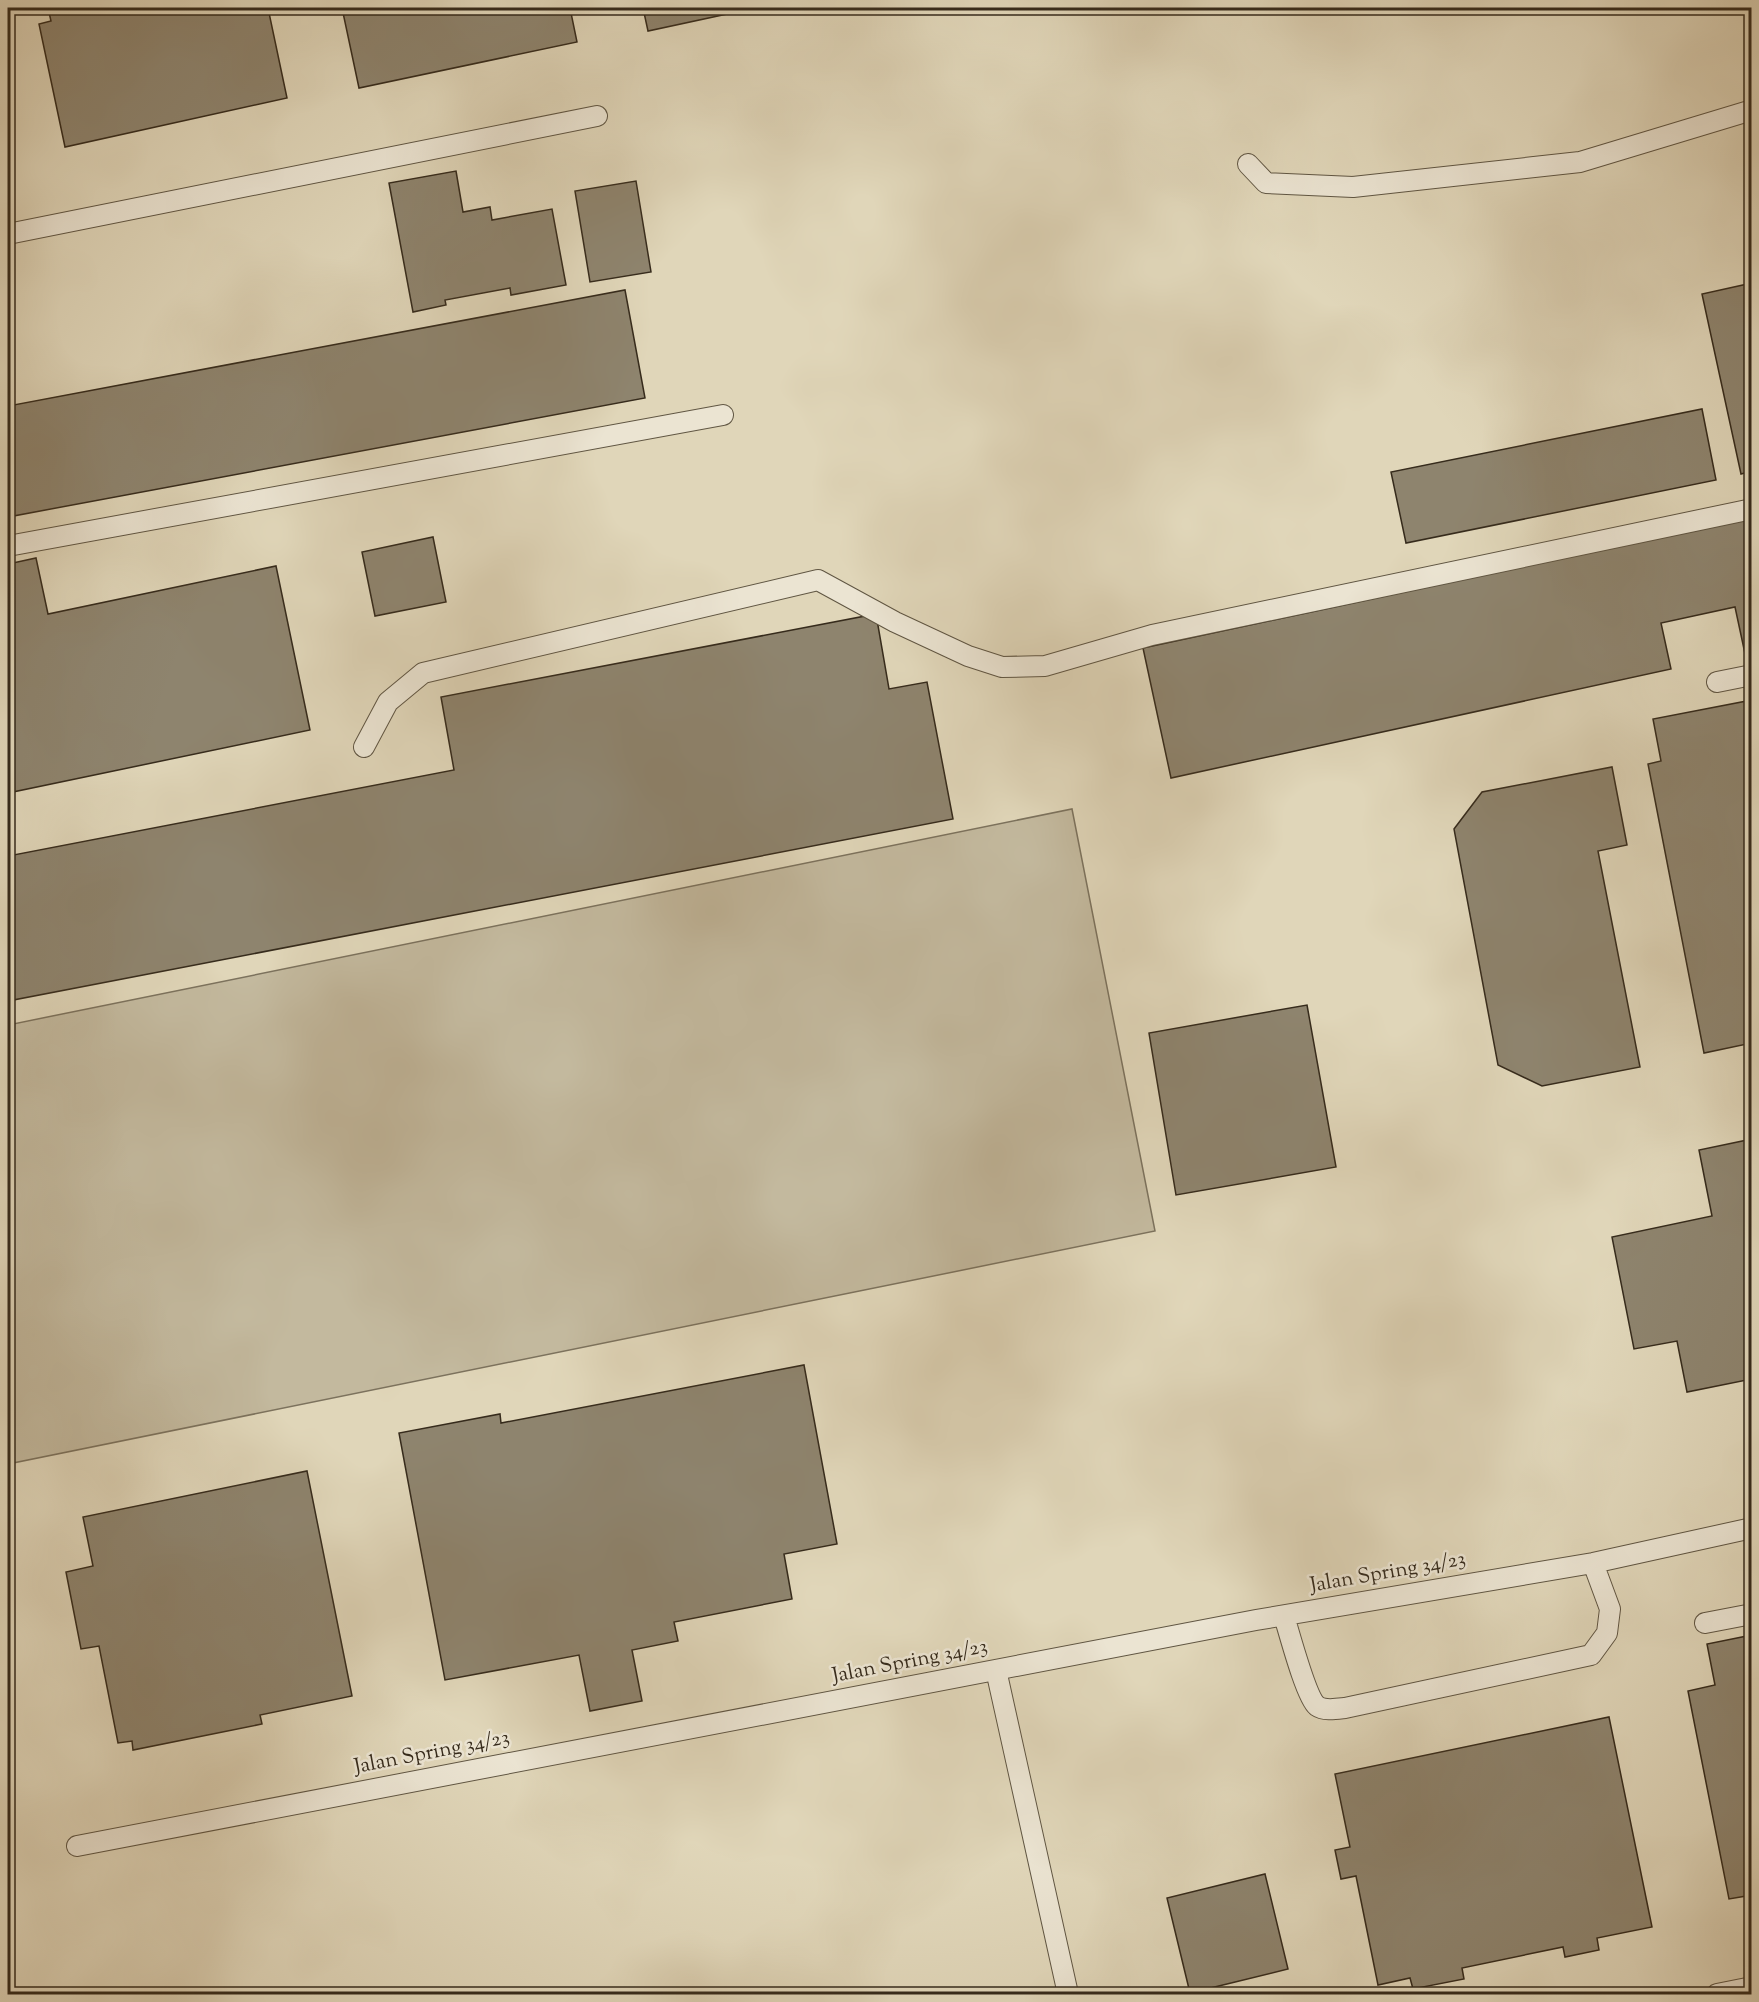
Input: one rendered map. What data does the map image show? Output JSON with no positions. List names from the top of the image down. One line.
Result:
{"streets":{"lane":["Jalan Spring 34/23"]}}
